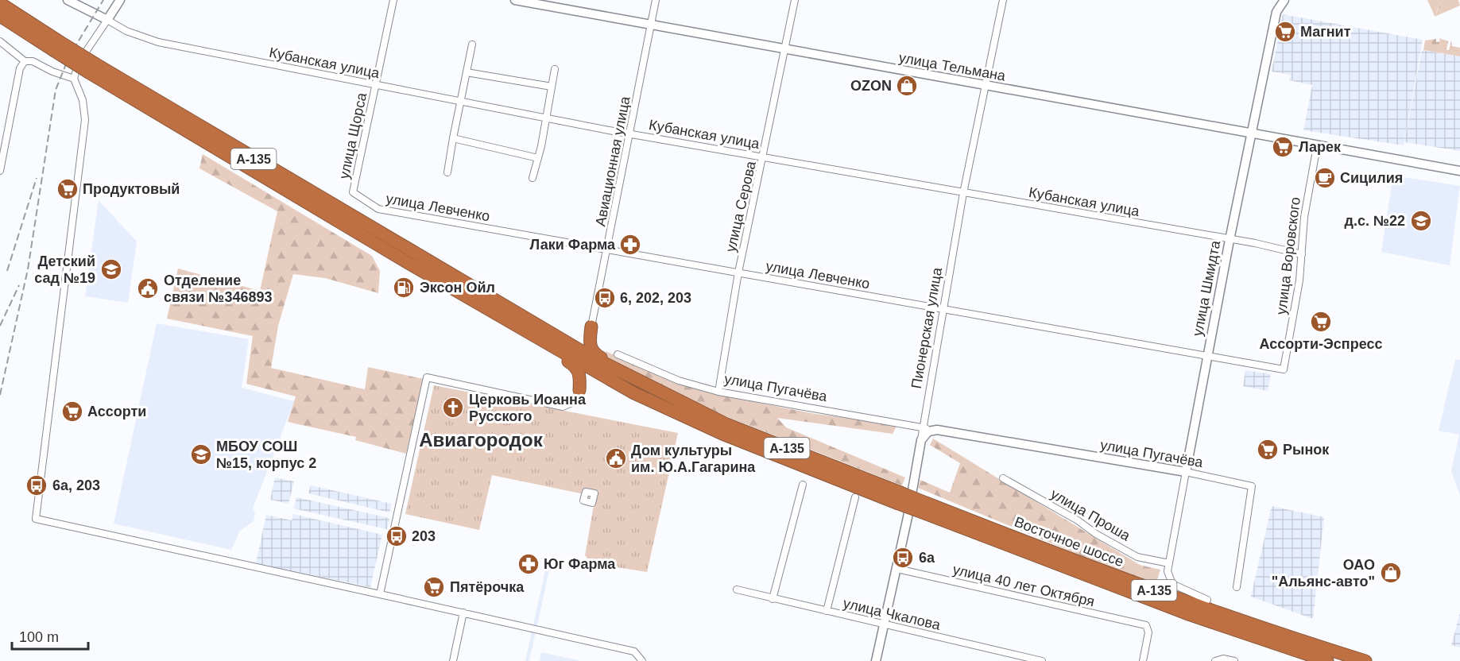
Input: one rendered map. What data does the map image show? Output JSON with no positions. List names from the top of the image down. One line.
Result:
{"streets":{"highway":["А-135","Восточное шоссе"],"street":["Кубанская улица","улица Тельмана","улица Щорса","Авиационная улица","улица Серова","улица Левченко","улица Воровского","улица Шмидта","Пионерская улица","улица Пугачёва","улица Проша","улица 40 лет Октября","улица Чкалова"]},"crossings":[["Кубанская улица","улица Щорса"],["Кубанская улица","Авиационная улица"],["Кубанская улица","улица Серова"],["Кубанская улица","улица Воровского"],["Кубанская улица","улица Шмидта"],["Кубанская улица","Пионерская улица"],["улица Тельмана","Авиационная улица"],["улица Тельмана","улица Серова"],["улица Тельмана","улица Воровского"],["улица Тельмана","улица Шмидта"],["улица Тельмана","Пионерская улица"],["улица Щорса","улица Левченко"],["А-135","Восточное шоссе"],["Авиационная улица","улица Левченко"],["улица Серова","улица Левченко"],["улица Серова","улица Пугачёва"],["улица Левченко","улица Воровского"],["улица Левченко","улица Шмидта"],["улица Левченко","Пионерская улица"],["улица Шмидта","улица Пугачёва"],["улица Шмидта","улица Проша"],["Пионерская улица","улица Пугачёва"],["Пионерская улица","улица 40 лет Октября"],["Пионерская улица","улица Чкалова"]],"districts":["Авиагородок"],"places":{"supermarket":["Магнит","Ларек","Продуктовый","Ассорти-Эспресс","Ассорти","Рынок","Пятёрочка"],"shop":["OZON","ОАО \"Альянс-авто\""],"cafe":["Сицилия"],"school or university":["д.с. №22","Детский сад №19","МБОУ СОШ №15, корпус 2"],"pharmacy":["Лаки Фарма","Юг Фарма"],"fuel station":["Эксон Ойл"],"public building":["Отделение связи №346893","Дом культуры им. Ю.А.Гагарина"],"bus stop":["6, 202, 203","6а, 203","203","6а"],"church":["Церковь Иоанна Русского"]},"scale_bar":"100 m"}
